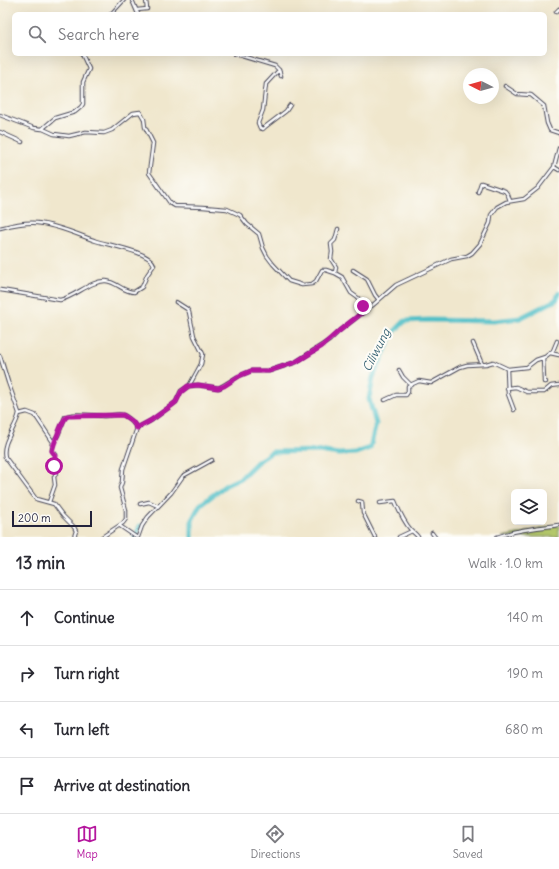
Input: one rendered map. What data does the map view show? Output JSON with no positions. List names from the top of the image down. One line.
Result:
{"water":["Ciliwung"],"scale_bar":"200 m","north":"left","page":{"search":"Search here","scale":"200 m","heading":["13 min","Walk · 1.0 km"],"list":[["Continue","140 m"],["Turn right","190 m"],["Turn left","680 m"],"Arrive at destination"],"nav":["Map","Directions","Saved"]}}
